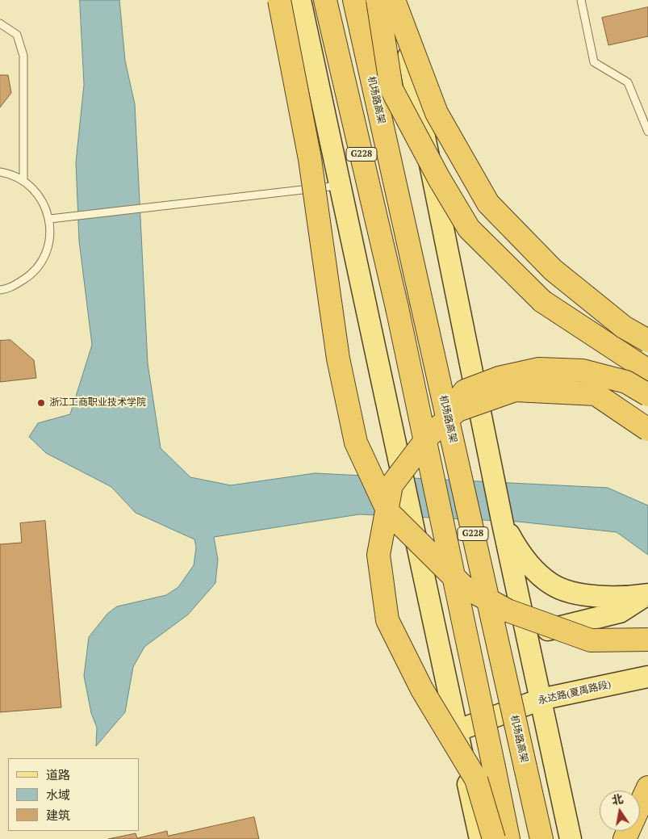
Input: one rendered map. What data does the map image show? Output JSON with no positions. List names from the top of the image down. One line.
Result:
{"streets":{"highway":["机场路高架","G228"],"main road":["永达路(夏禹路段)"]},"places":["浙江工商职业技术学院"],"legend":["道路","水域","建筑"],"north":"top"}
